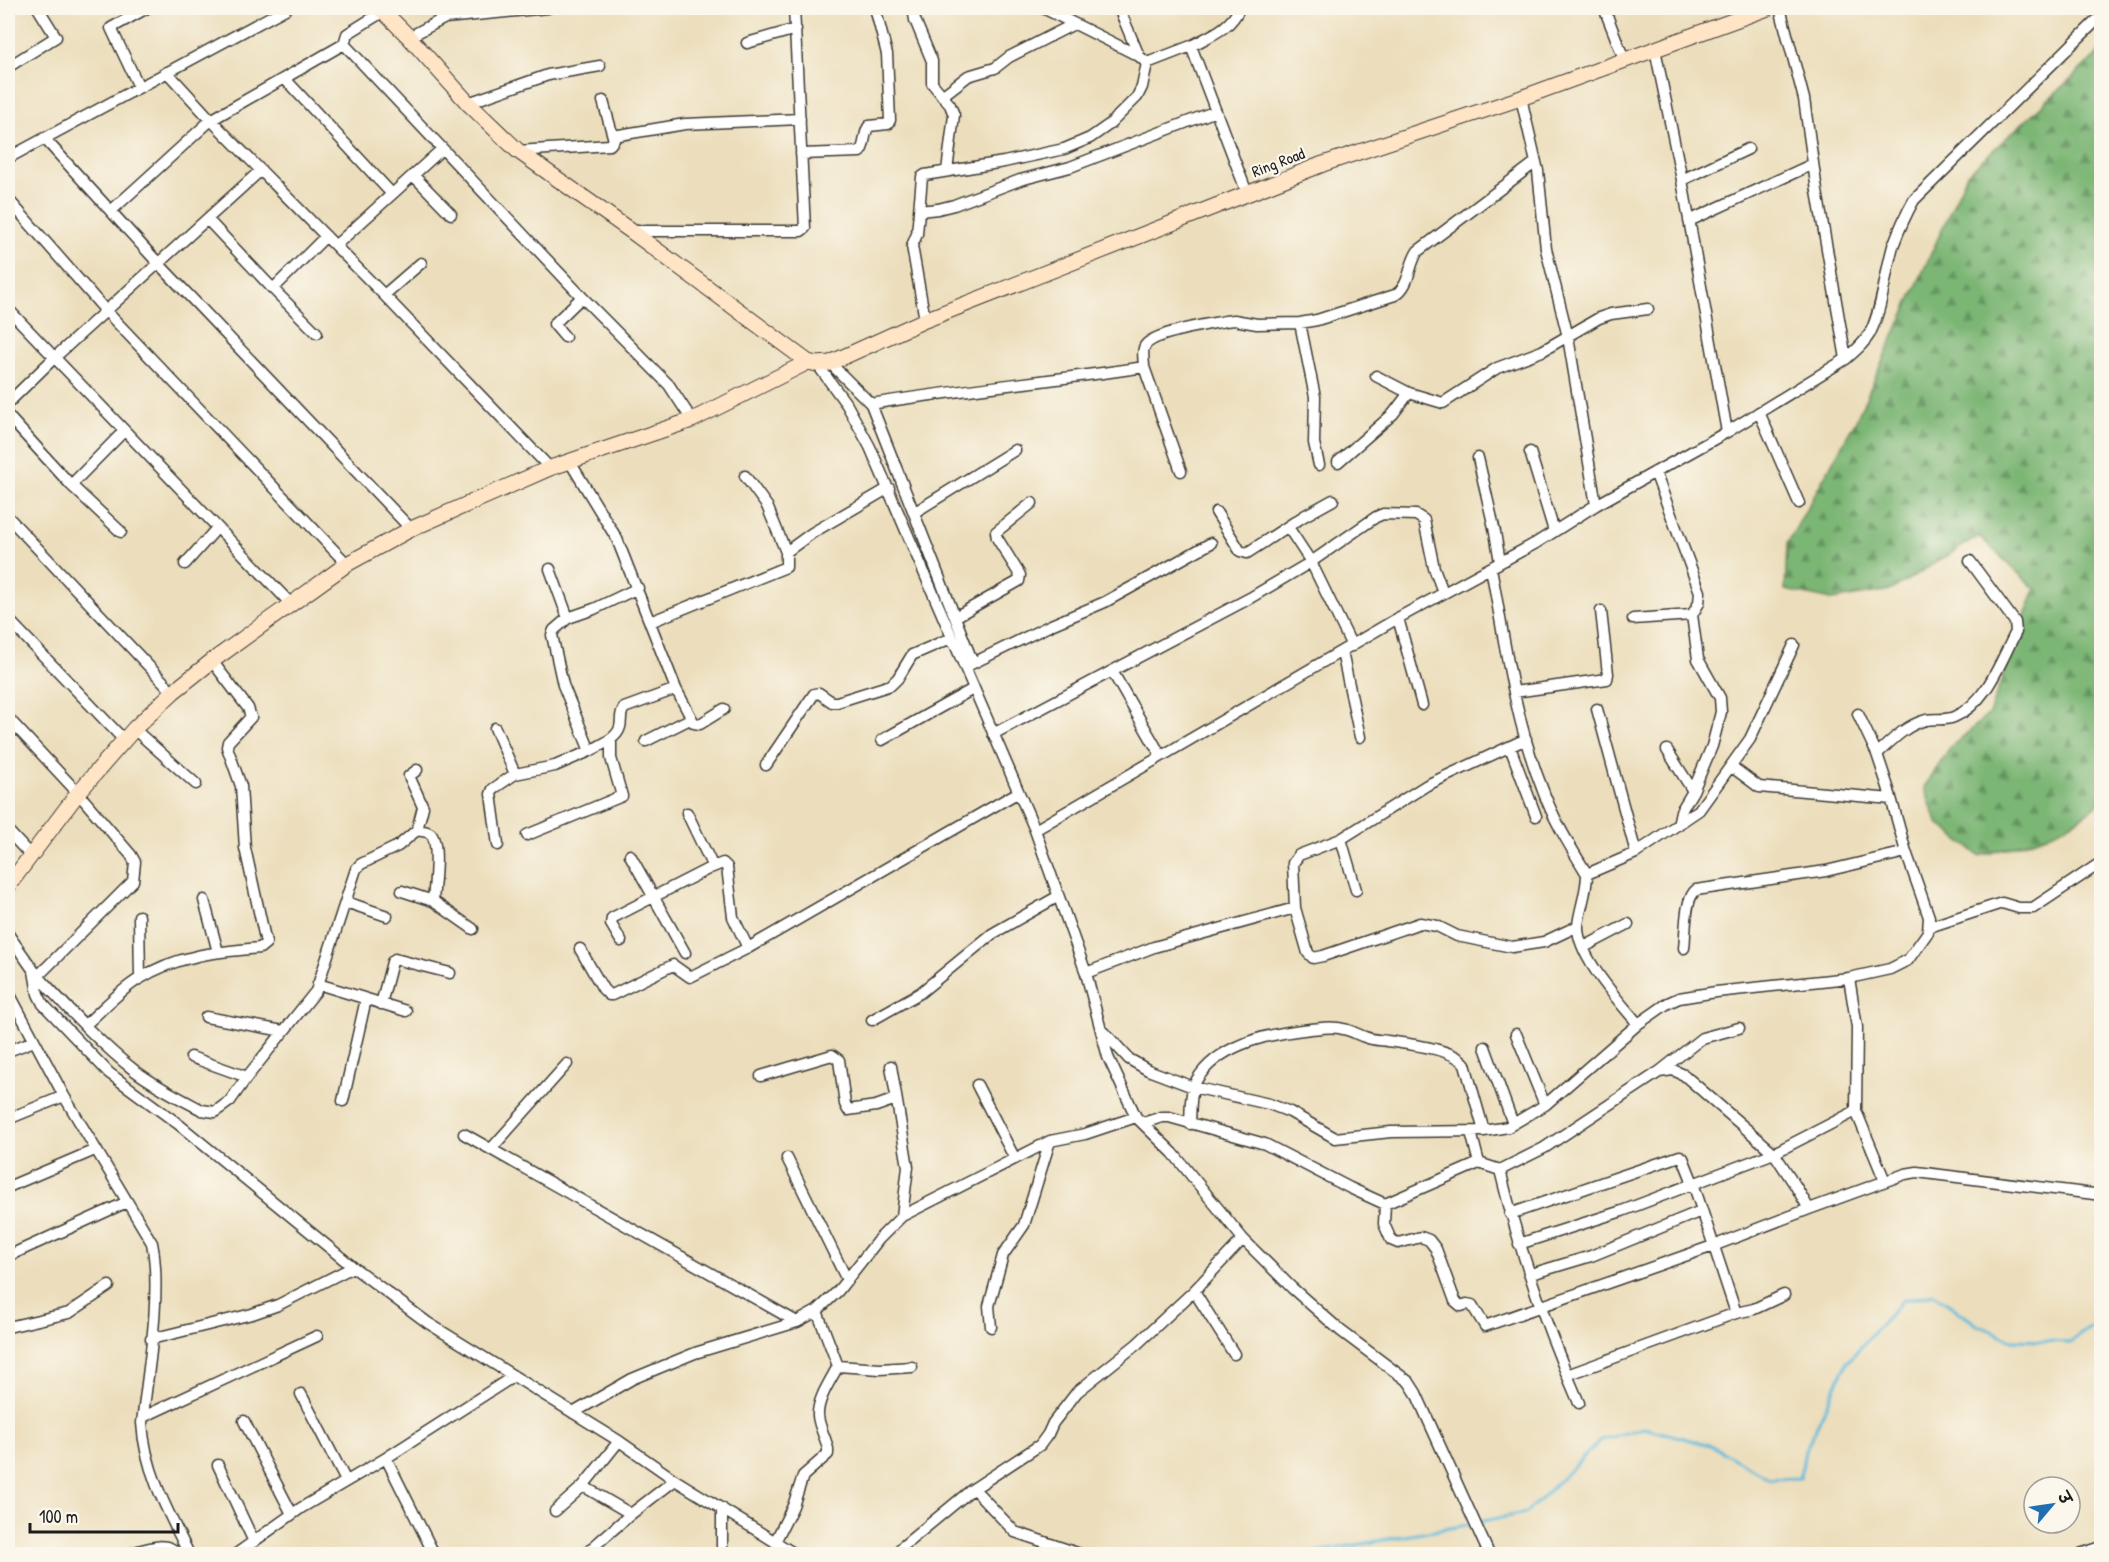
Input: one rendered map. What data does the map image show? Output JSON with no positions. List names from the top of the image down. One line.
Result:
{"streets":{"street":["Ring Road"]},"scale_bar":"100 m","north":"top right"}
